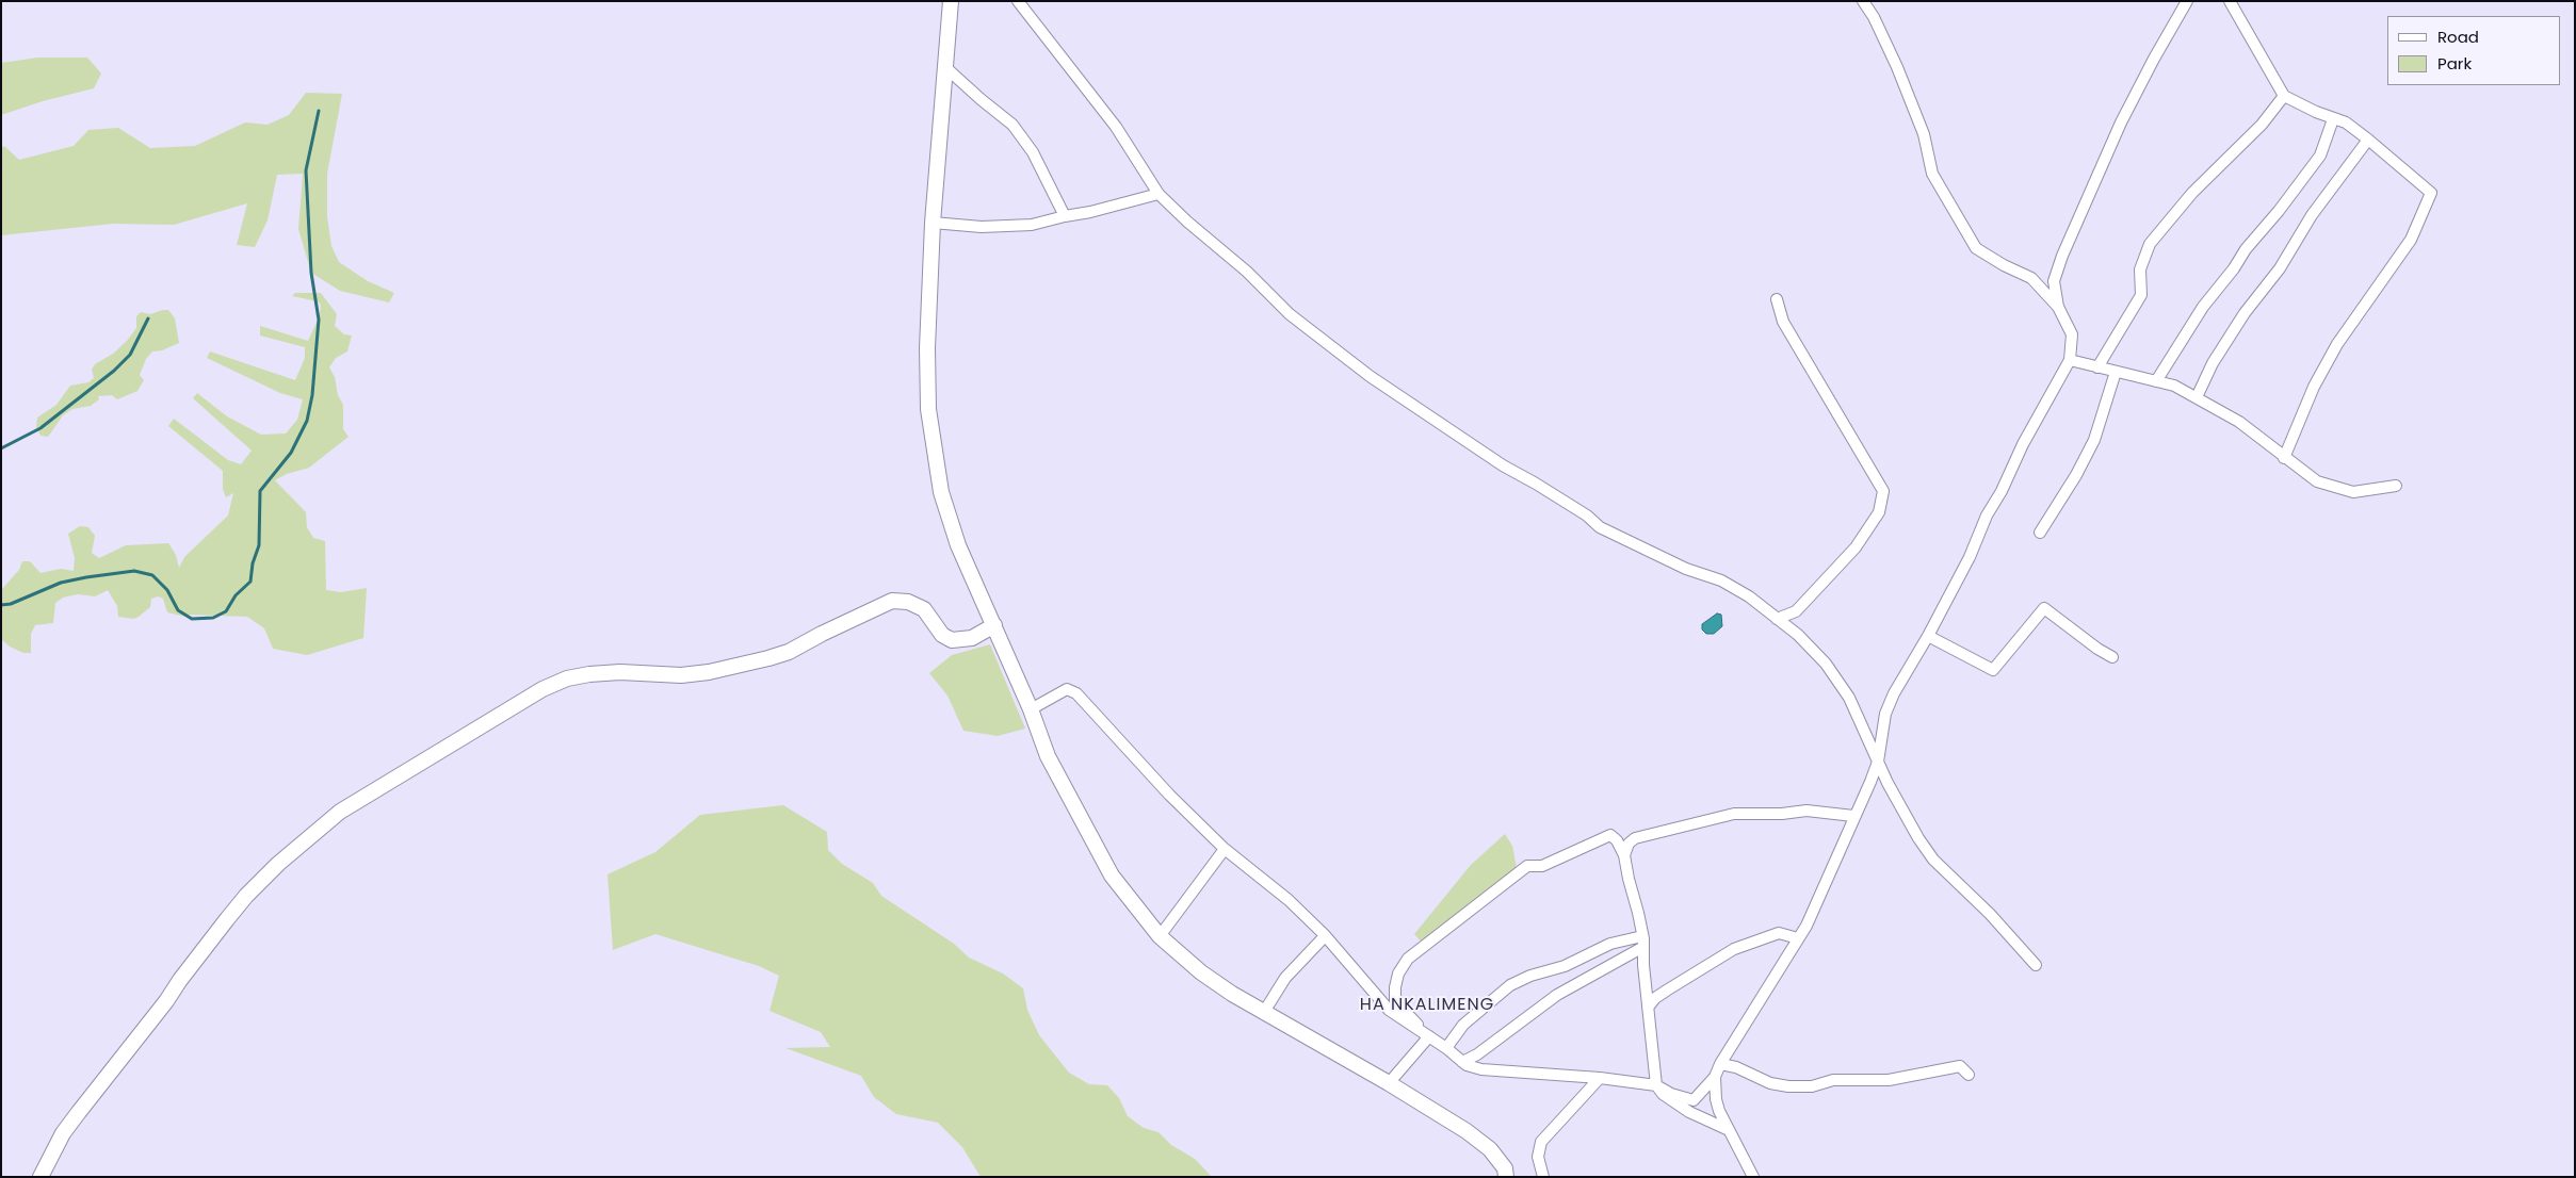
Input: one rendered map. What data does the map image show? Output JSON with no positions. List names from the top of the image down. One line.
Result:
{"districts":["HA NKALIMENG"],"legend":["Road","Park"]}
